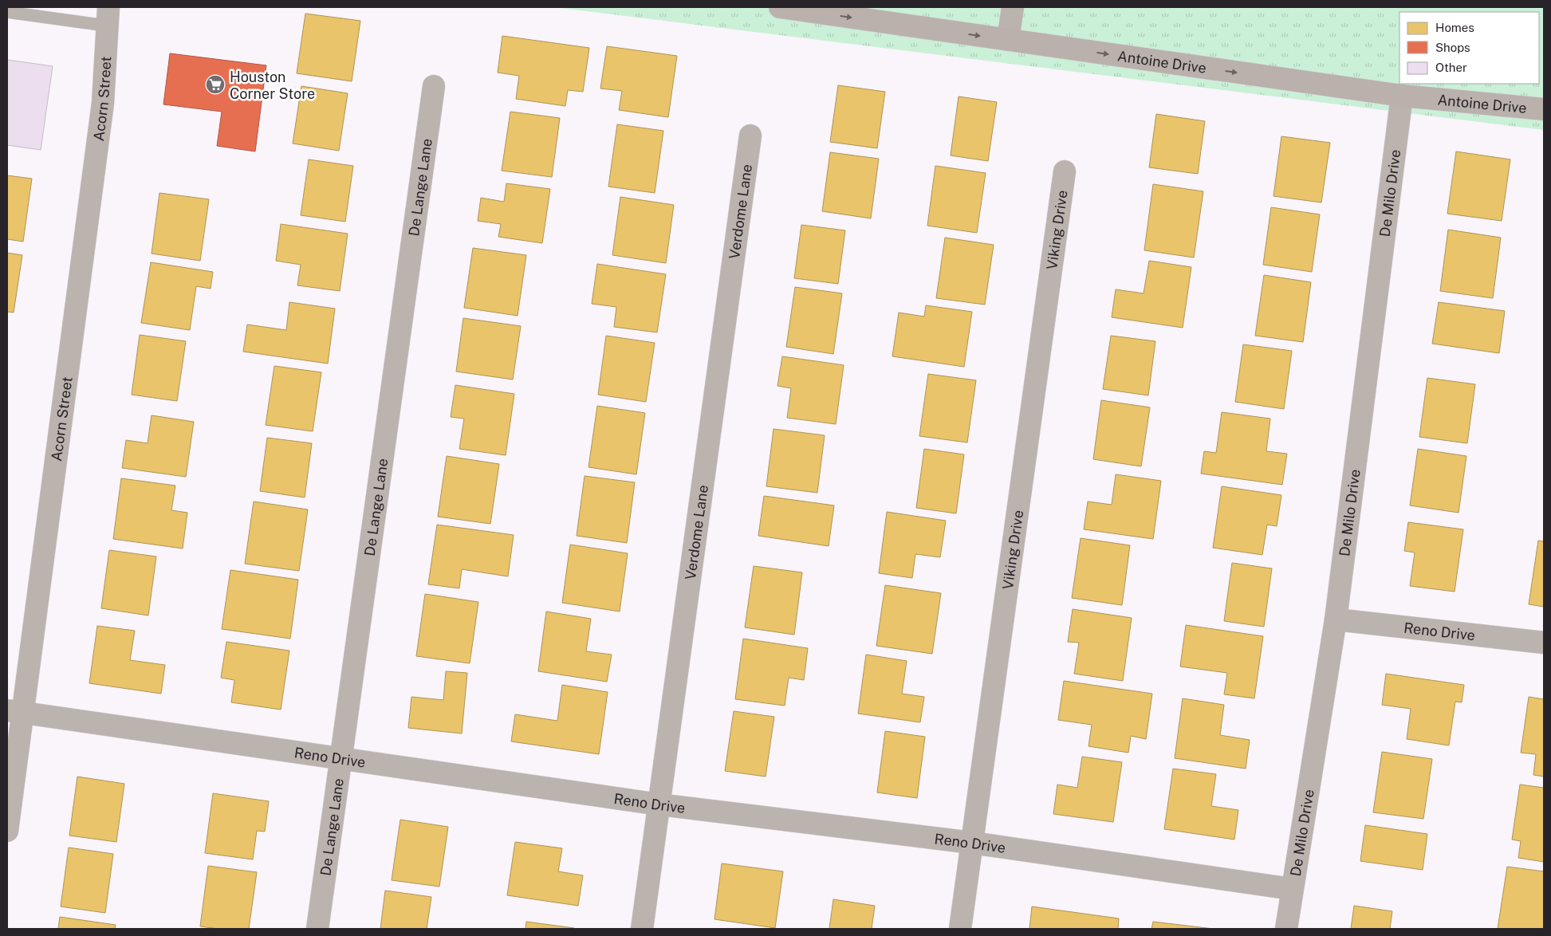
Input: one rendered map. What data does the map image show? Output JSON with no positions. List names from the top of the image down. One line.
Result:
{"streets":{"main road":["Antoine Drive"],"street":["Acorn Street","De Lange Lane","De Milo Drive","Verdome Lane","Viking Drive","Reno Drive"]},"crossings":[["Antoine Drive","De Milo Drive"],["Acorn Street","Reno Drive"],["De Lange Lane","Reno Drive"],["De Milo Drive","Reno Drive"],["Verdome Lane","Reno Drive"],["Viking Drive","Reno Drive"]],"one_way":["Antoine Drive"],"places":{"supermarket":["Houston Corner Store"]},"legend":["Homes","Shops","Other"]}
